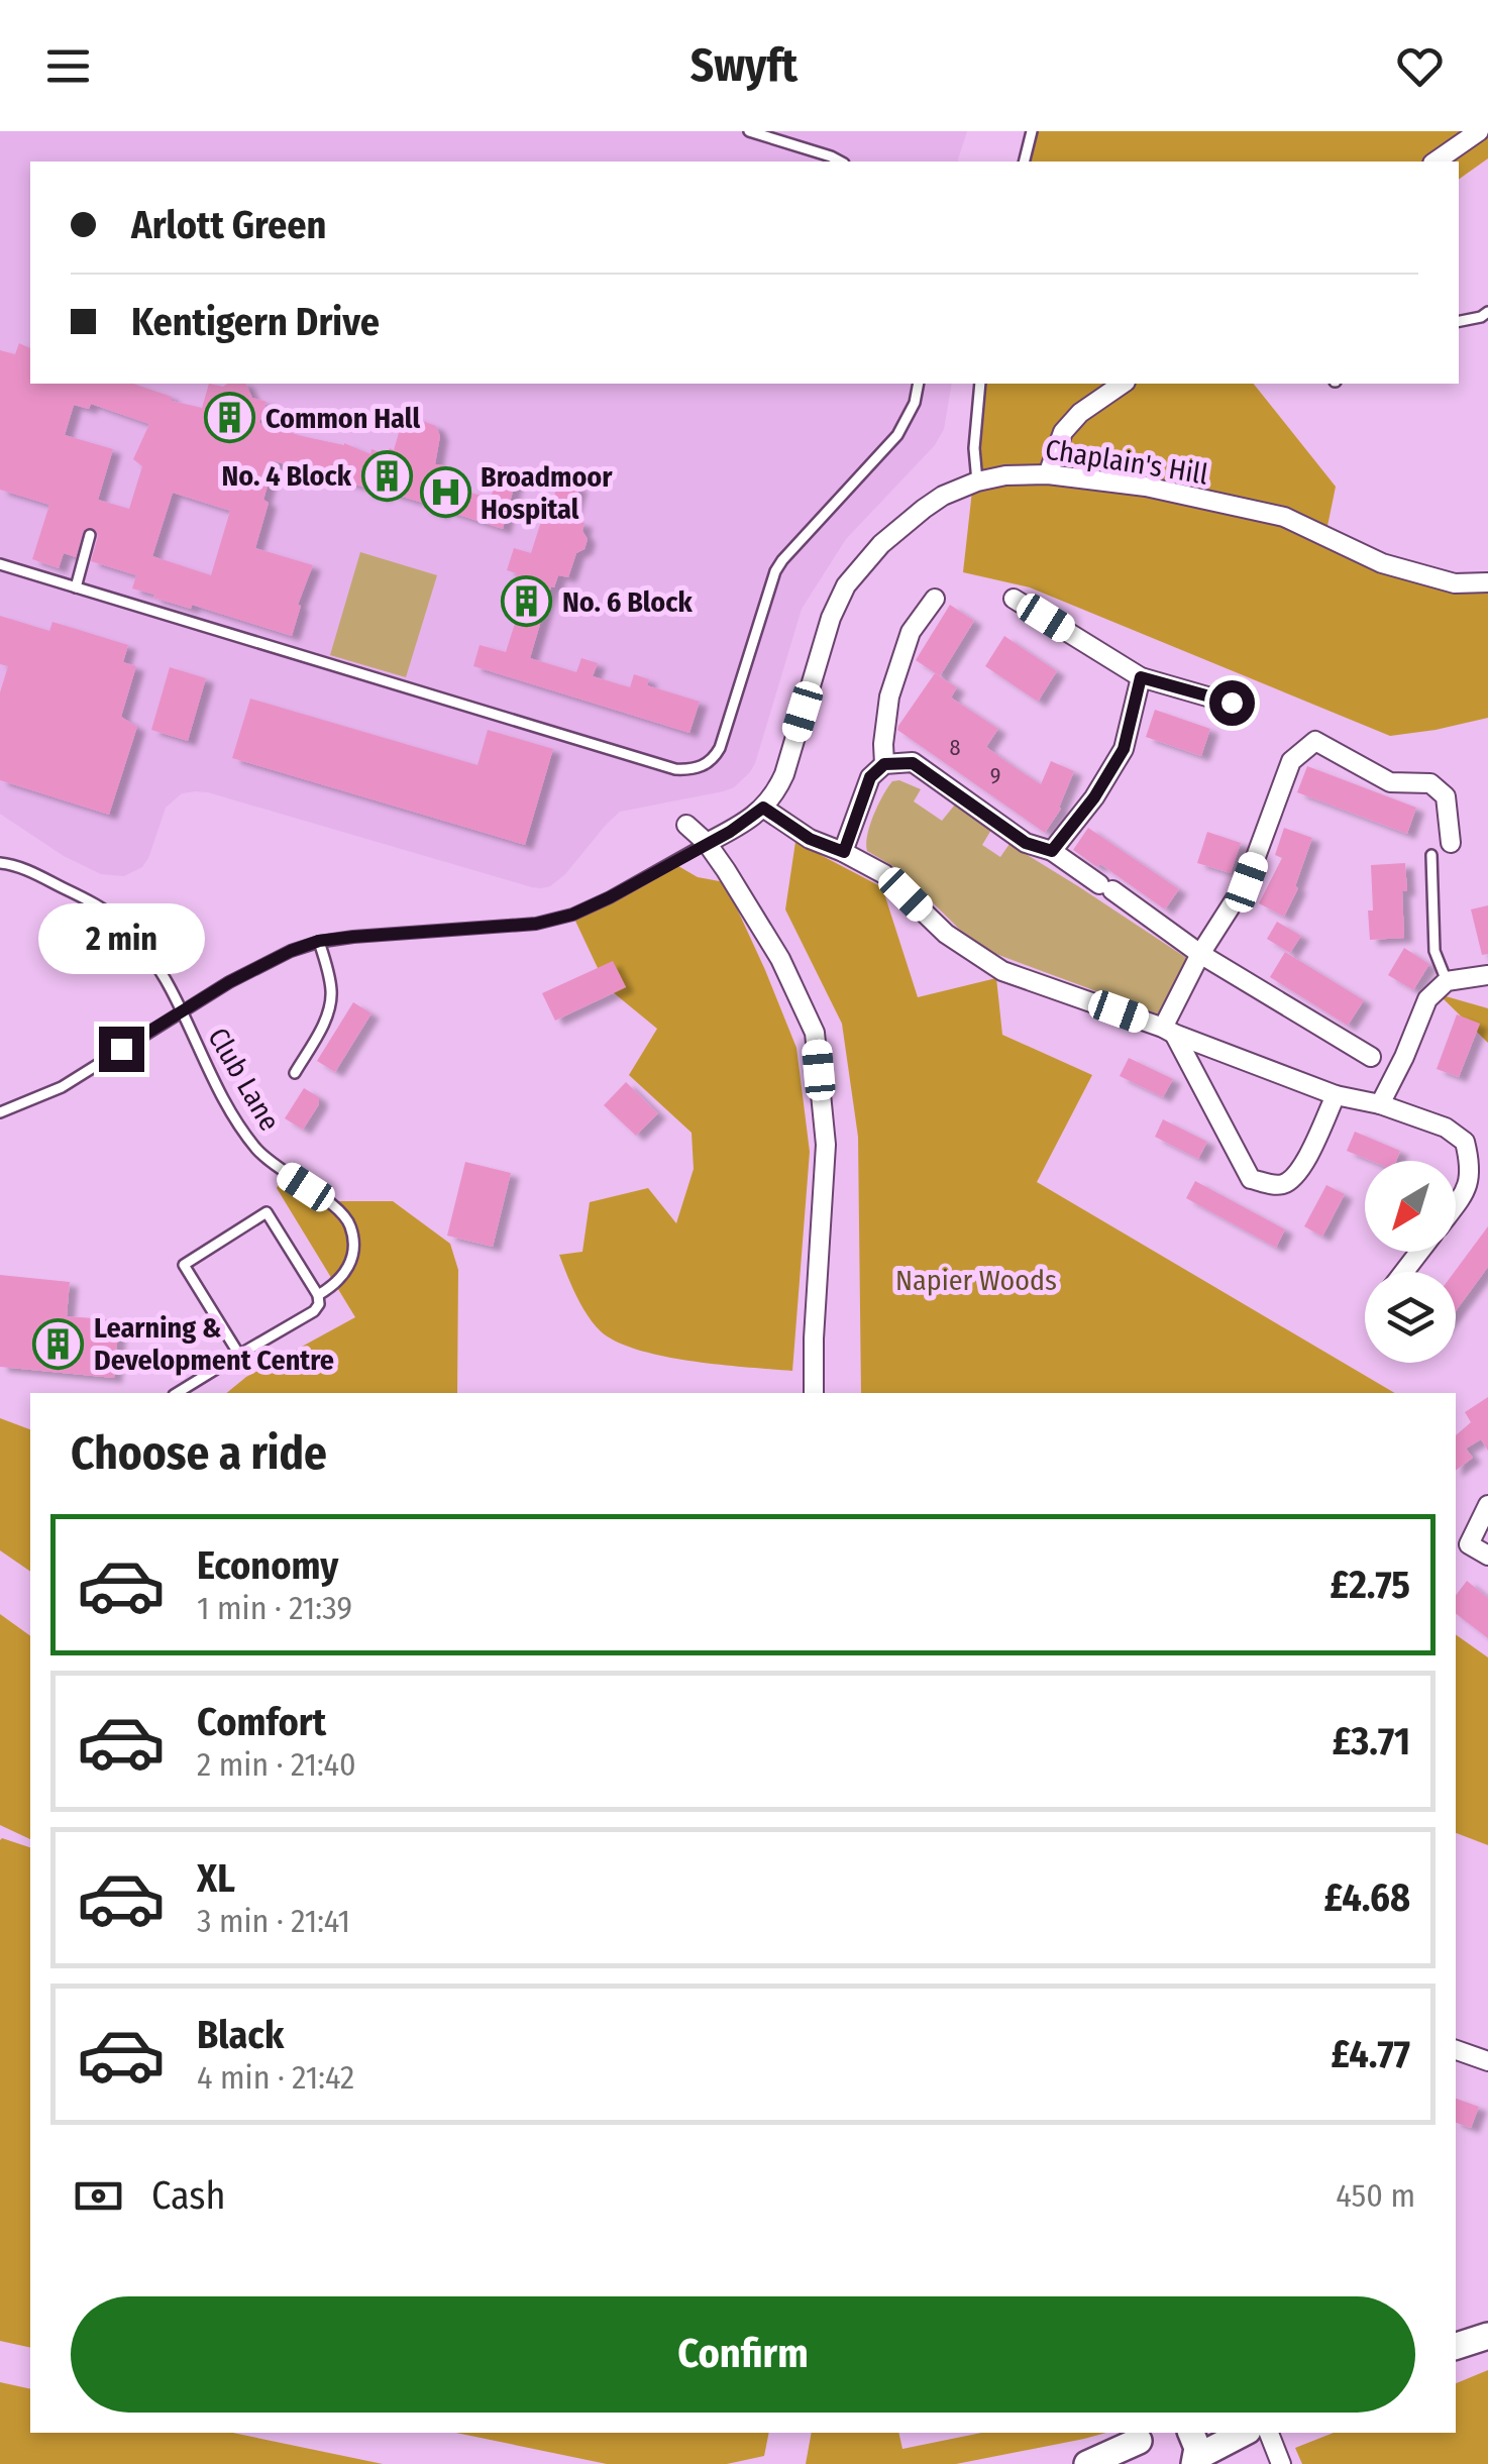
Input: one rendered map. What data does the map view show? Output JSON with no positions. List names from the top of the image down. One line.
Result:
{"streets":{"street":["Chaplain's Hill"],"lane":["Club Lane"]},"parks":["Napier Woods"],"places":{"building":["Common Hall","No. 4 Block","No. 6 Block","Learning & Development Centre"],"hospital":["Broadmoor Hospital"]},"house_numbers":["8","9"],"north":"bottom left","page":{"header":"Swyft","banner":["Arlott Green","Kentigern Drive"],"bubble":"2 min","heading":"Choose a ride","list":[{"name":"Economy","note":"1 min · 21:39","value":"£2.75"},{"name":"Comfort","note":"2 min · 21:40","value":"£3.71"},{"name":"XL","note":"3 min · 21:41","value":"£4.68"},{"name":"Black","note":"4 min · 21:42","value":"£4.77"}],"pay":["Cash","450 m"],"buttons":"Confirm"}}
